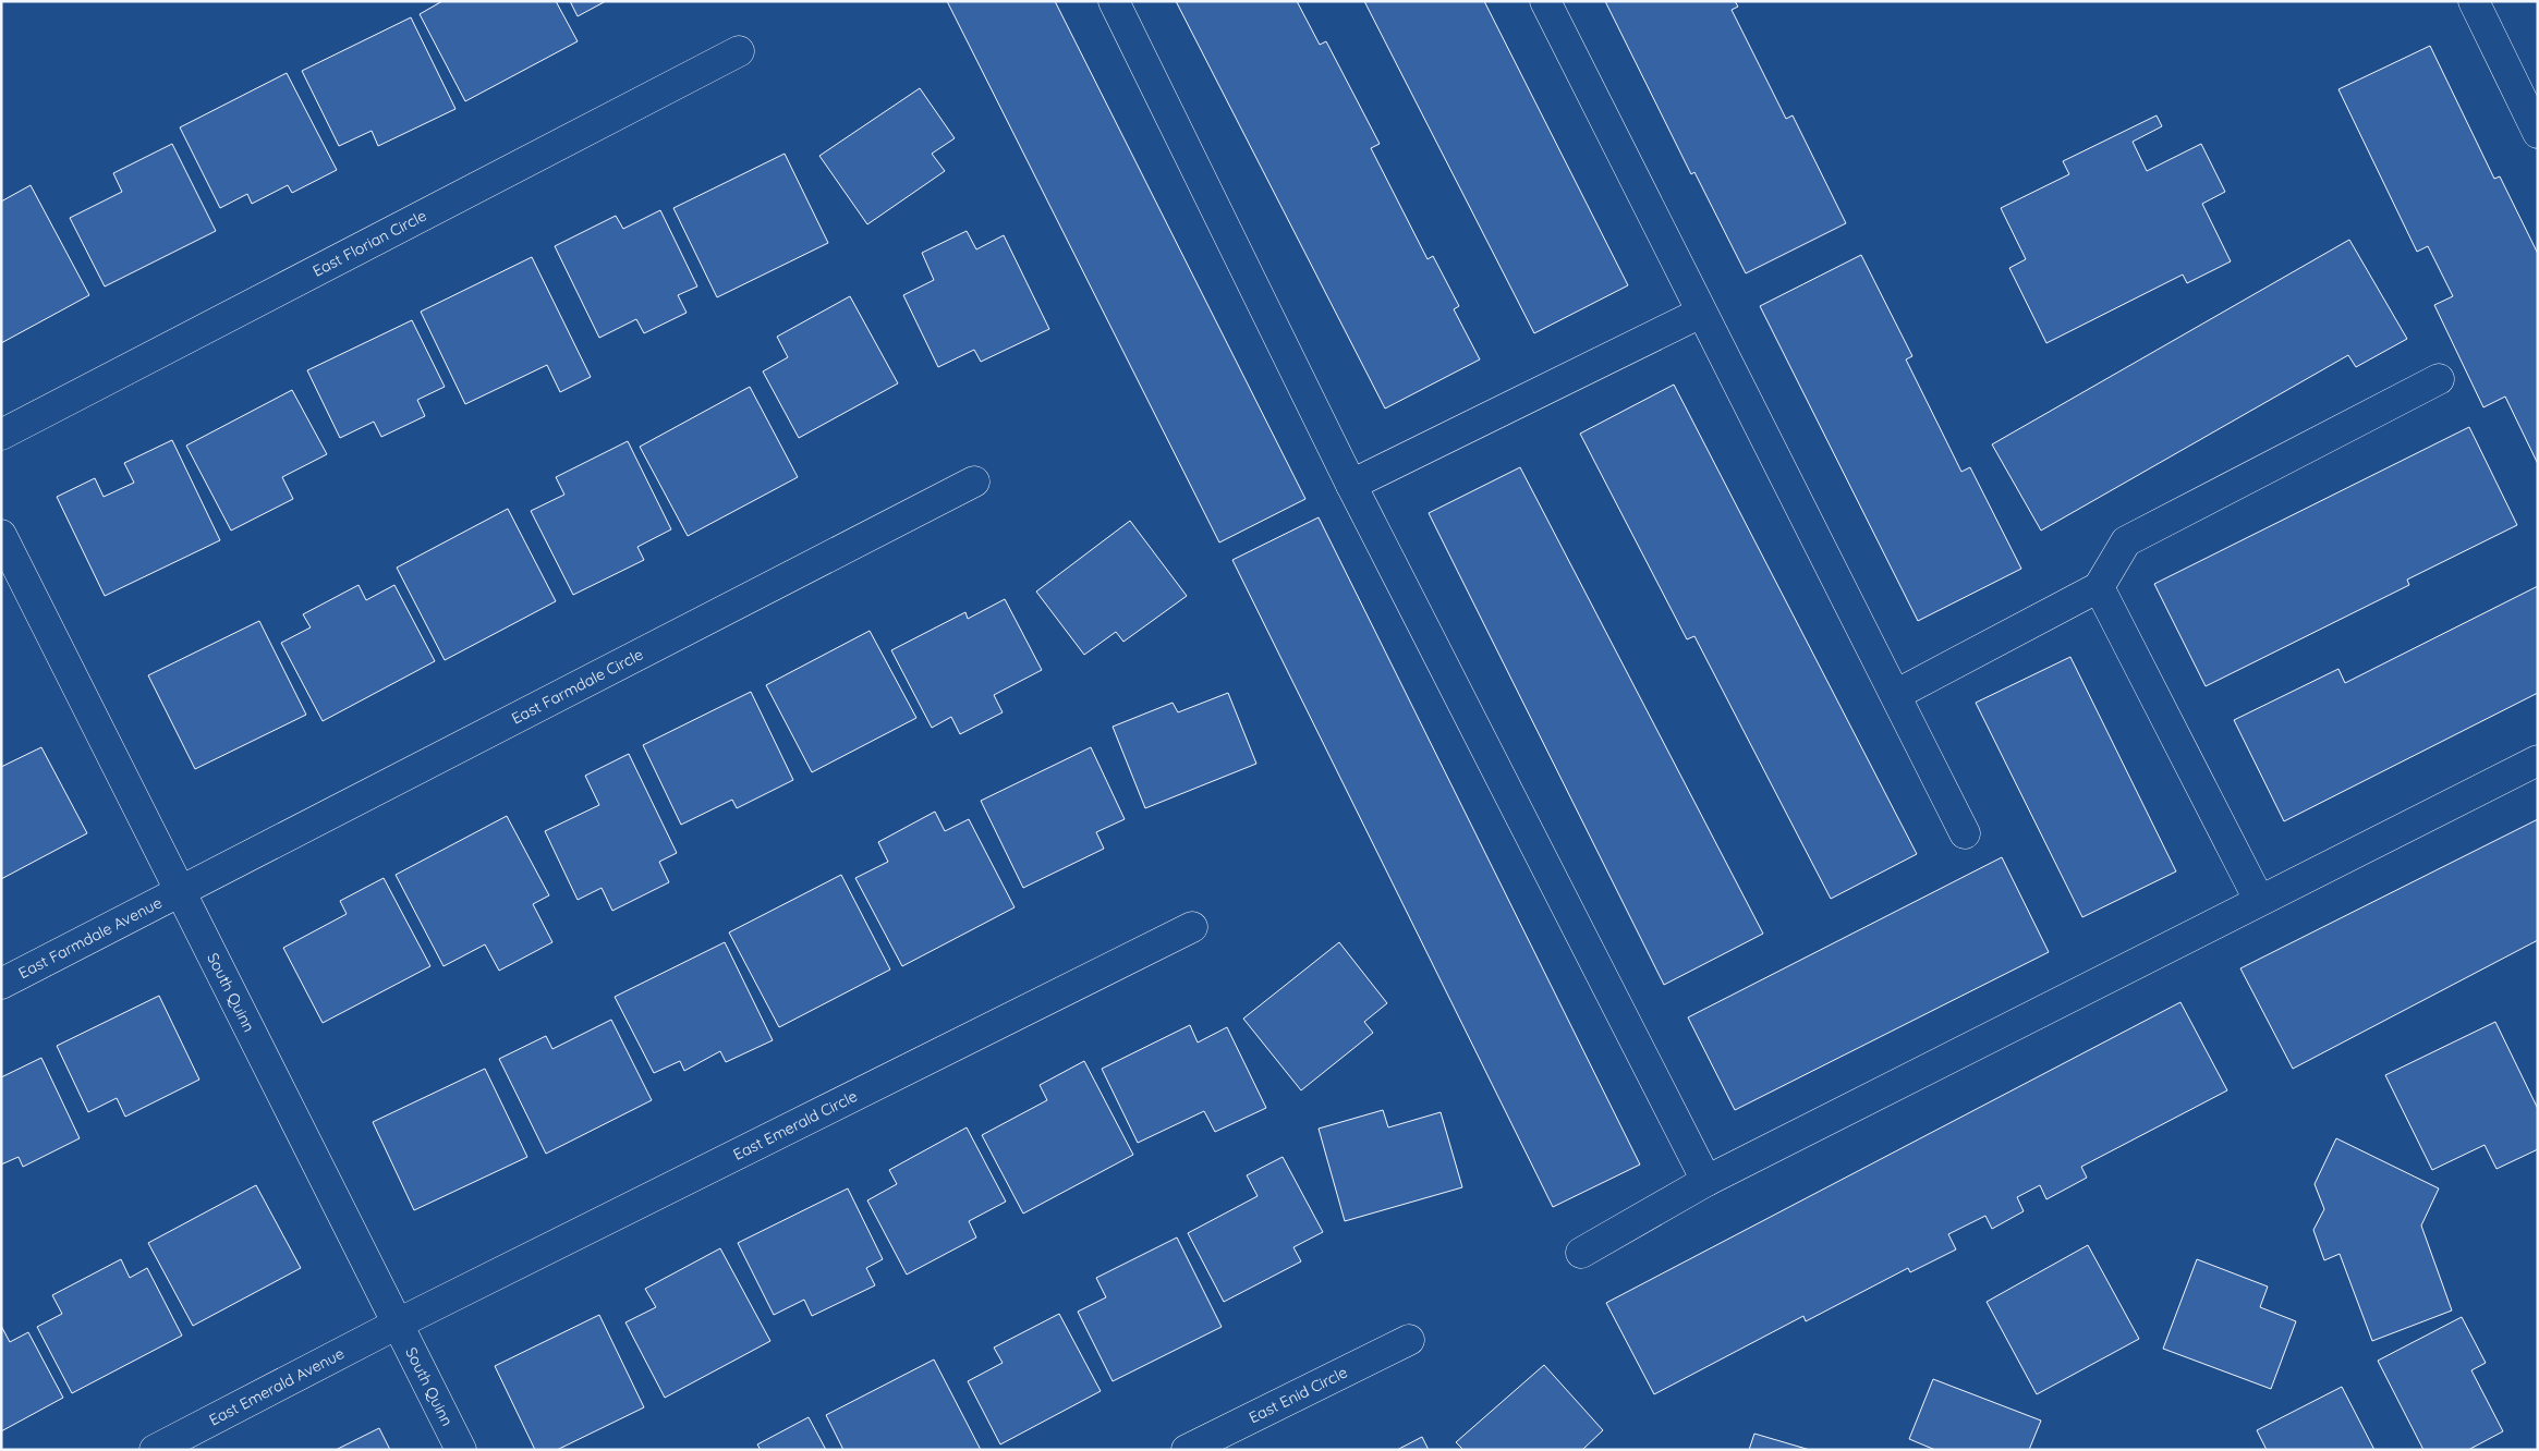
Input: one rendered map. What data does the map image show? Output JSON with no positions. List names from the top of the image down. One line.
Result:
{"streets":{"street":["East Florian Circle","East Farmdale Circle","East Farmdale Avenue","South Quinn","East Emerald Circle","East Emerald Avenue","East Enid Circle"]},"crossings":[["East Farmdale Circle","East Farmdale Avenue"],["East Farmdale Circle","South Quinn"],["East Farmdale Avenue","South Quinn"],["South Quinn","East Emerald Circle"],["South Quinn","East Emerald Avenue"],["East Emerald Circle","East Emerald Avenue"]]}
